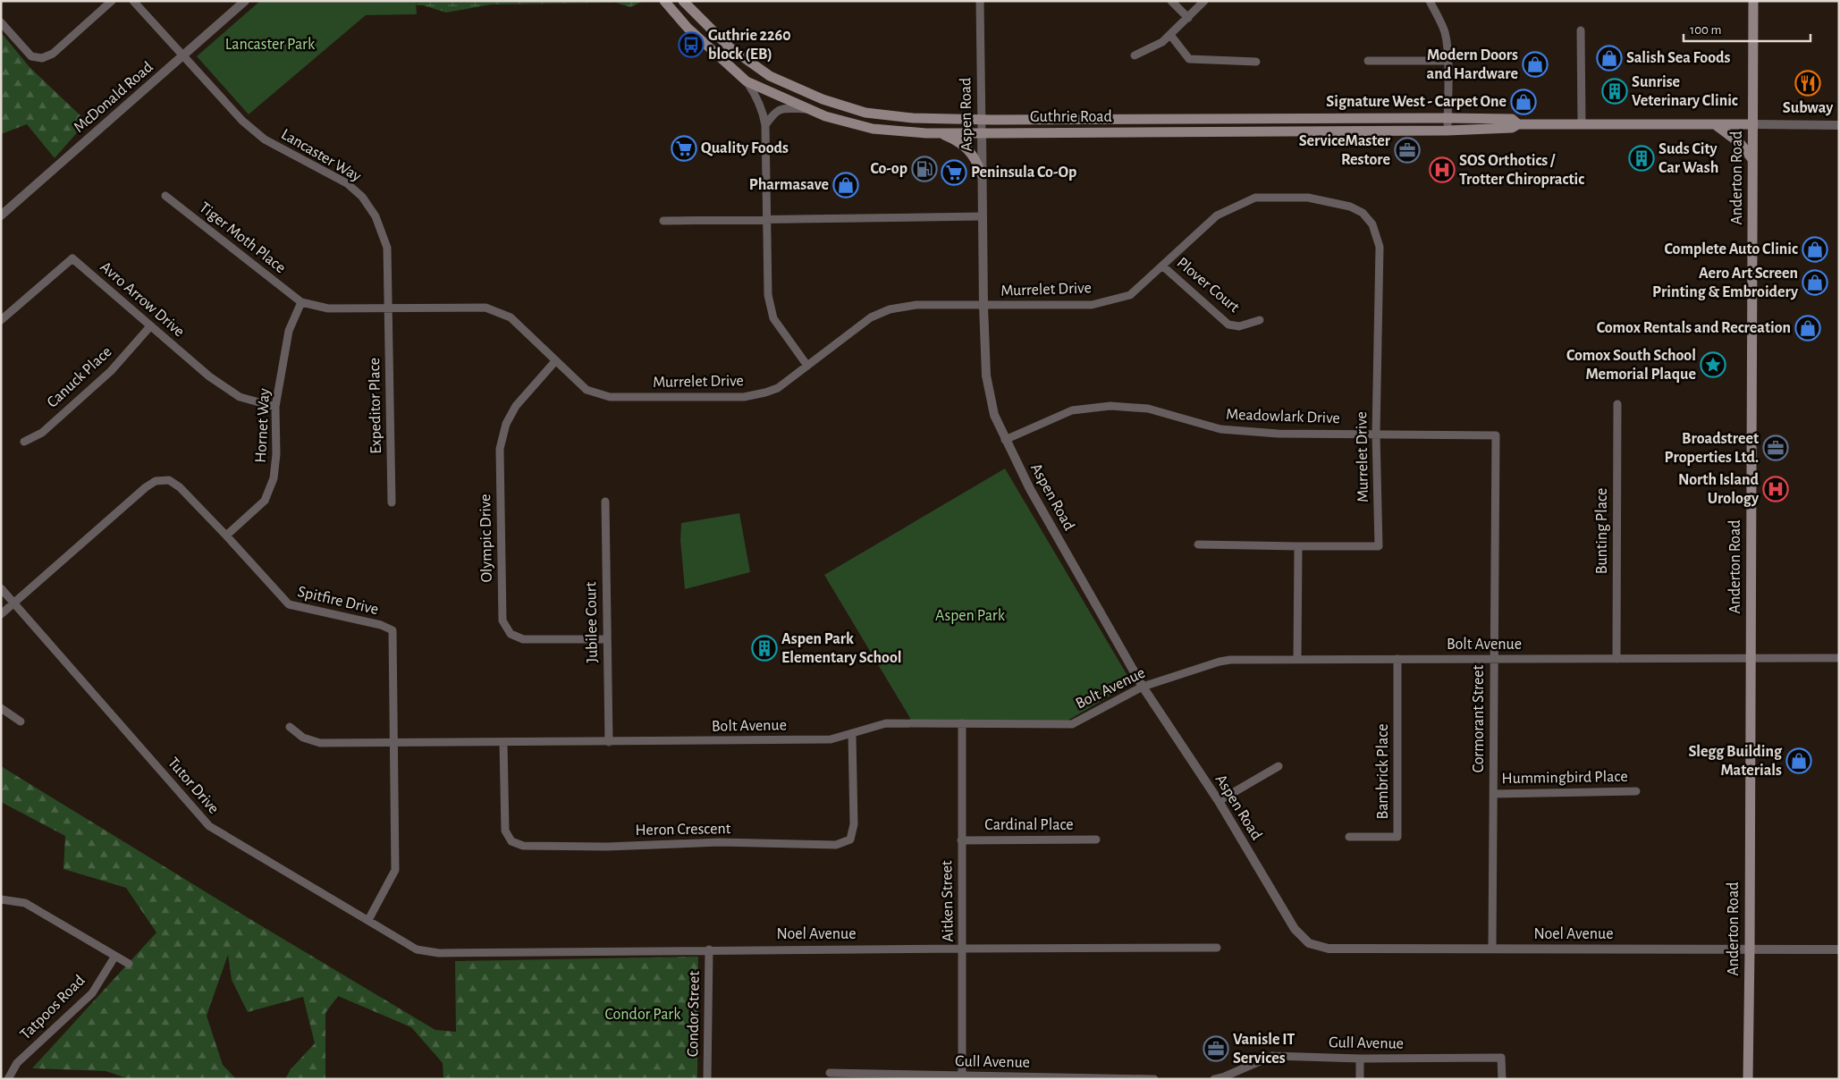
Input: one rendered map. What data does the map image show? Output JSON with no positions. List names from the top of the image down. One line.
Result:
{"streets":{"main road":["Guthrie Road","Anderton Road"],"street":["McDonald Road","Aspen Road","Lancaster Way","Tiger Moth Place","Plover Court","Murrelet Drive","Avro Arrow Drive","Canuck Place","Expeditor Place","Meadowlark Drive","Hornet Way","Bunting Place","Olympic Drive","Spitfire Drive","Jubilee Court","Bolt Avenue","Cormorant Street","Bambrick Place","Hummingbird Place","Tutor Drive","Cardinal Place","Heron Crescent","Aitken Street","Noel Avenue","Tatpoos Road","Condor Street","Gull Avenue"]},"crossings":[["McDonald Road","Lancaster Way"],["Aspen Road","Guthrie Road"],["Aspen Road","Murrelet Drive"],["Aspen Road","Meadowlark Drive"],["Aspen Road","Bolt Avenue"],["Aspen Road","Noel Avenue"],["Guthrie Road","Anderton Road"],["Lancaster Way","Murrelet Drive"],["Lancaster Way","Expeditor Place"],["Anderton Road","Bolt Avenue"],["Anderton Road","Noel Avenue"],["Tiger Moth Place","Murrelet Drive"],["Tiger Moth Place","Hornet Way"],["Plover Court","Murrelet Drive"],["Murrelet Drive","Expeditor Place"],["Murrelet Drive","Meadowlark Drive"],["Murrelet Drive","Hornet Way"],["Murrelet Drive","Olympic Drive"],["Avro Arrow Drive","Canuck Place"],["Avro Arrow Drive","Hornet Way"],["Meadowlark Drive","Cormorant Street"],["Hornet Way","Spitfire Drive"],["Bunting Place","Bolt Avenue"],["Olympic Drive","Jubilee Court"],["Spitfire Drive","Bolt Avenue"],["Spitfire Drive","Tutor Drive"],["Jubilee Court","Bolt Avenue"],["Bolt Avenue","Cormorant Street"],["Bolt Avenue","Bambrick Place"],["Bolt Avenue","Heron Crescent"],["Bolt Avenue","Aitken Street"],["Cormorant Street","Hummingbird Place"],["Cormorant Street","Noel Avenue"],["Tutor Drive","Noel Avenue"],["Cardinal Place","Aitken Street"],["Aitken Street","Noel Avenue"],["Aitken Street","Gull Avenue"],["Noel Avenue","Condor Street"]],"parks":["Lancaster Park","Aspen Park","Condor Park"],"places":{"bus stop":["Guthrie 2260 block (EB)"],"shop":["Salish Sea Foods","Modern Doors and Hardware","Signature West - Carpet One","Pharmasave","Complete Auto Clinic","Aero Art Screen Printing & Embroidery","Comox Rentals and Recreation","Slegg Building Materials"],"restaurant":["Subway"],"building":["Sunrise Veterinary Clinic","Suds City Car Wash","Aspen Park Elementary School"],"supermarket":["Quality Foods","Peninsula Co-Op"],"office":["ServiceMaster Restore","Broadstreet Properties Ltd.","Vanisle IT Services"],"fuel station":["Co-op"],"hospital":["SOS Orthotics / Trotter Chiropractic","North Island Urology"],"place":["Comox South School Memorial Plaque"]},"scale_bar":"100 m"}
